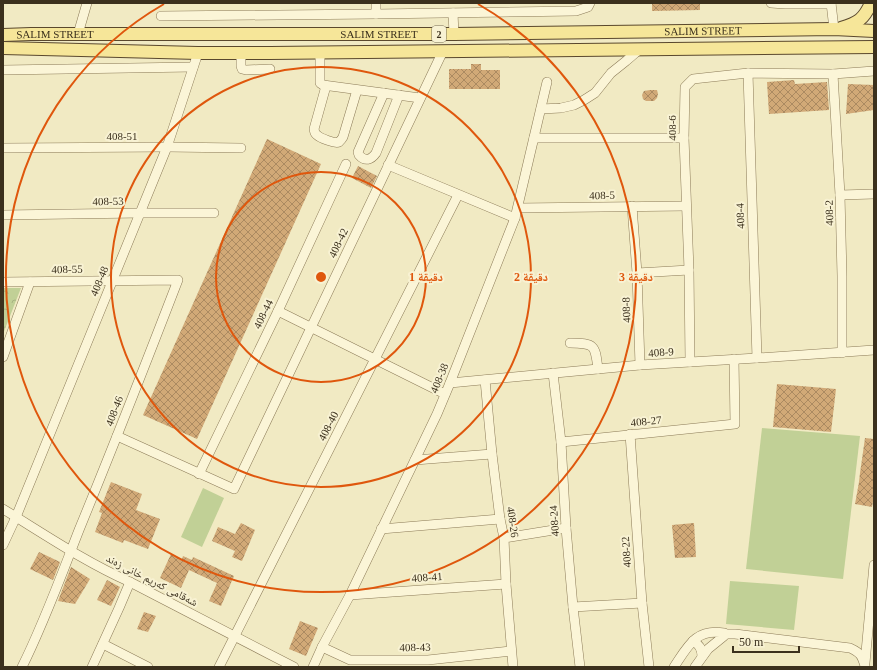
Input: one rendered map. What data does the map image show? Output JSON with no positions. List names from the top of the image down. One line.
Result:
{"streets":{"main road":["SALIM STREET","2"],"street":["408-6","408-51","408-5","408-53","408-2","408-4","408-42","408-55","408-48","408-8","408-44","408-9","408-38","408-46","408-27","408-40","408-24","408-26","408-22","408-41","شەقامی کەریم خانی زەند","408-43"]},"crossings":[["SALIM STREET","408-42"],["SALIM STREET","408-48"],["408-6","408-5"],["408-6","408-2"],["408-6","408-4"],["408-6","408-9"],["408-51","408-48"],["408-5","408-8"],["408-5","408-38"],["408-53","408-48"],["408-2","408-9"],["408-4","408-9"],["408-42","408-44"],["408-55","408-48"],["408-55","408-46"],["408-48","شەقامی کەریم خانی زەند"],["408-8","408-9"],["408-9","408-38"],["408-9","408-27"],["408-9","408-24"],["408-9","408-26"],["408-38","408-41"],["408-38","408-43"],["408-46","شەقامی کەریم خانی زەند"],["408-27","408-24"],["408-27","408-22"],["408-40","شەقامی کەریم خانی زەند"],["408-26","408-41"],["408-26","408-43"]],"scale_bar":"50 m","rings":["1 دقيقة","2 دقيقة","3 دقيقة"]}
